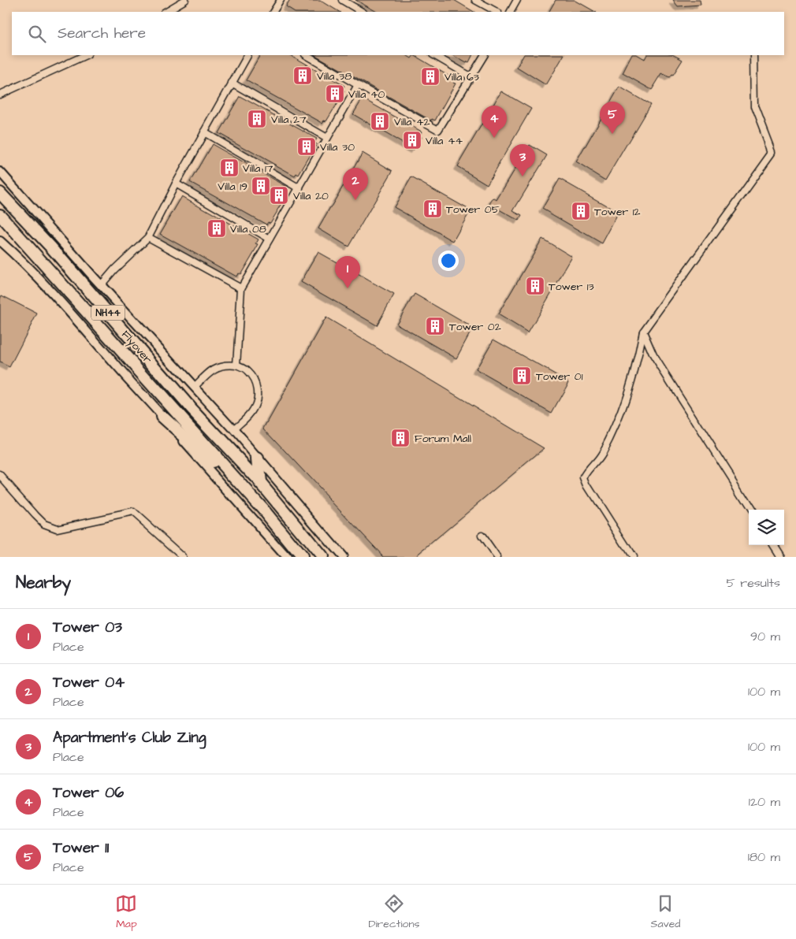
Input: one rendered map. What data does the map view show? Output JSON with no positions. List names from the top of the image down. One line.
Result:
{"streets":{"highway":["NH44","Flyover"]},"crossings":[["NH44","Flyover"]],"places":{"building":["Villa 38","Villa 63","Villa 40","Villa 27","Villa 42","Villa 44","Villa 30","Villa 17","Villa 19","Villa 20","Tower 05","Tower 12","Villa 08","Tower 13","Tower 02","Tower 01","Forum Mall"]},"page":{"search":"Search here","pins":["5","4","3","2","1"],"heading":["Nearby","5 results"],"list":[{"mark":"1","name":"Tower 03","note":"Place","value":"90 m"},{"mark":"2","name":"Tower 04","note":"Place","value":"100 m"},{"mark":"3","name":"Apartment's Club Zing","note":"Place","value":"100 m"},{"mark":"4","name":"Tower 06","note":"Place","value":"120 m"},{"mark":"5","name":"Tower 11","note":"Place","value":"180 m"}],"nav":["Map","Directions","Saved"]}}
